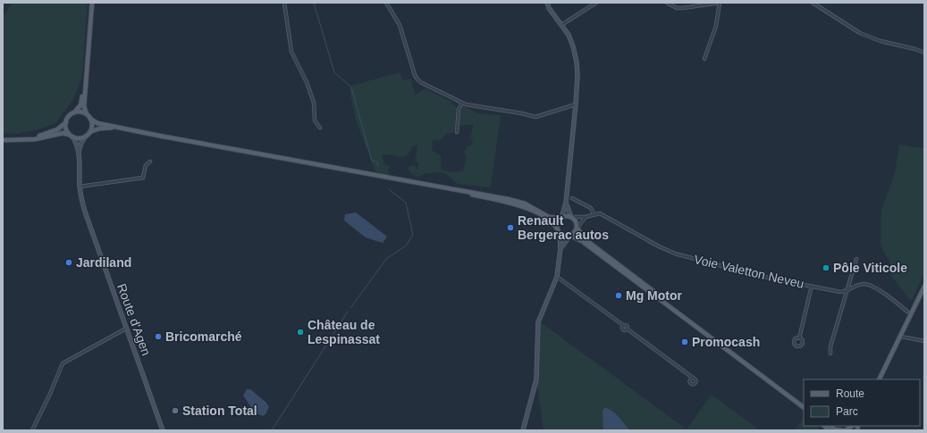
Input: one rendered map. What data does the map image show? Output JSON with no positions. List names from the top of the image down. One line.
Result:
{"streets":{"street":["Voie Valetton Neveu","Route d'Agen"]},"places":["Renault Bergerac autos","Jardiland","Pôle Viticole","Mg Motor","Château de Lespinassat","Bricomarché","Promocash","Station Total"],"legend":["Route","Parc"]}
